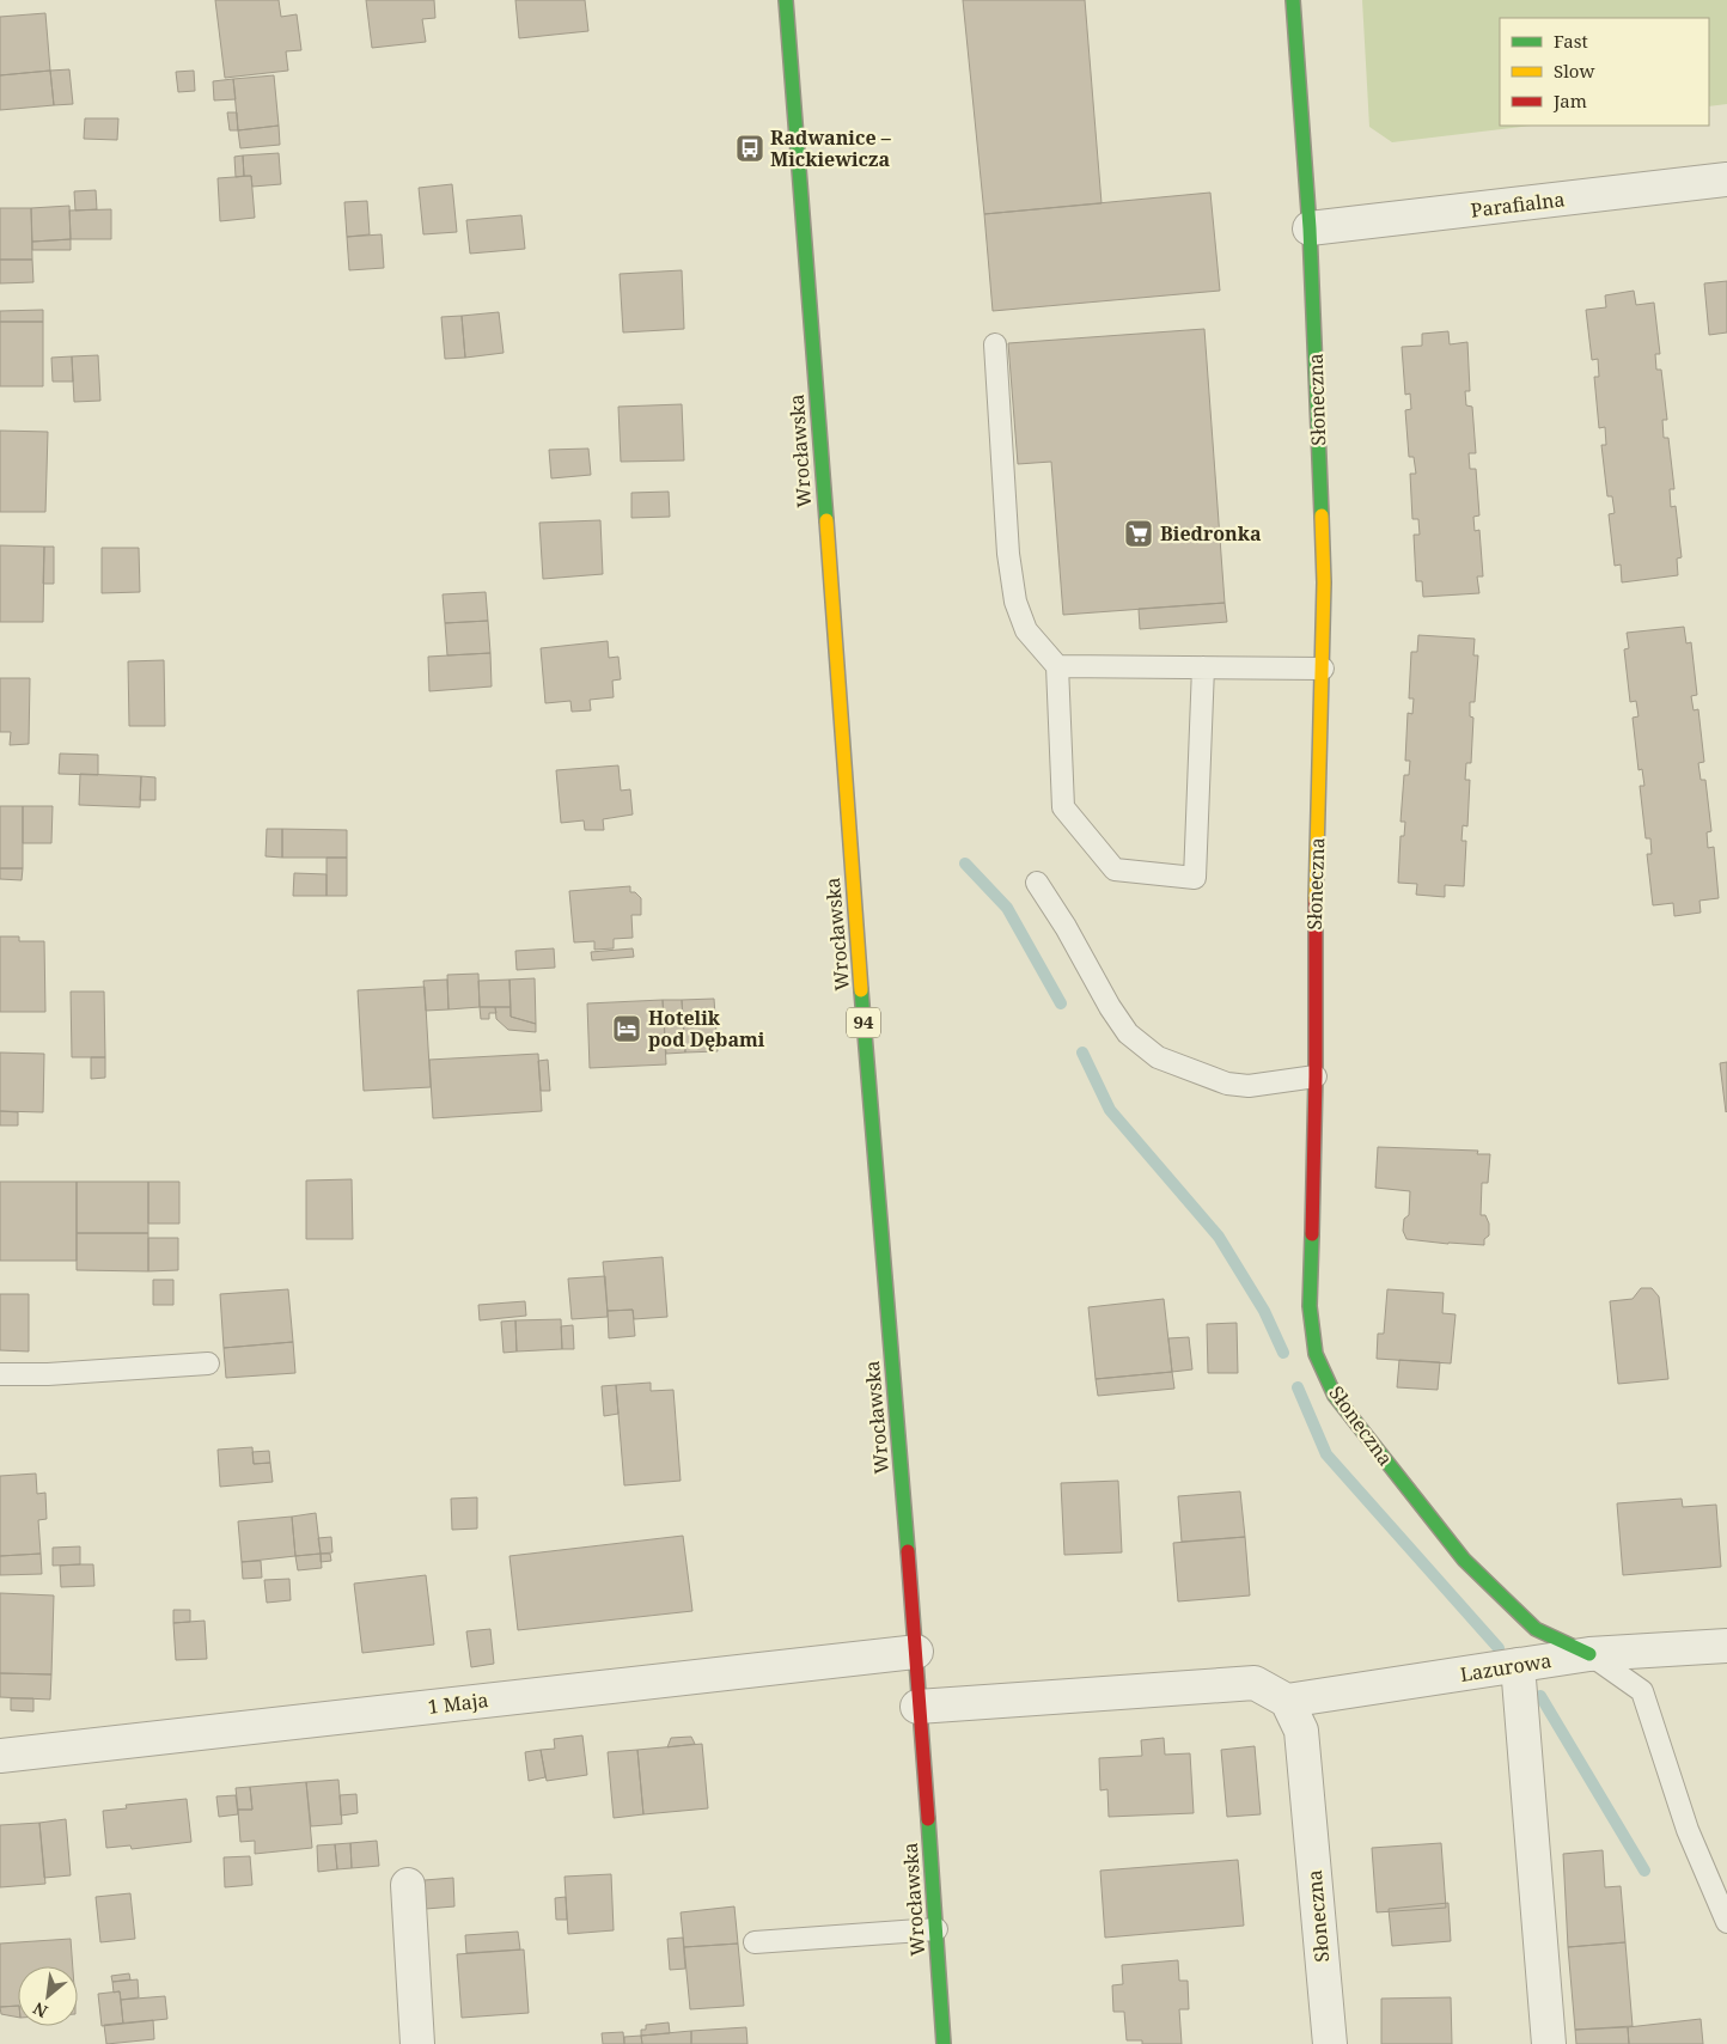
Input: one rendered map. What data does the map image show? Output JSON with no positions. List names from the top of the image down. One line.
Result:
{"streets":{"main road":["Słoneczna","Wrocławska","94"],"street":["Parafialna","Lazurowa","1 Maja"]},"crossings":[["Parafialna","Słoneczna"],["Słoneczna","Lazurowa"],["Wrocławska","1 Maja"]],"places":{"bus stop":["Radwanice – Mickiewicza"],"supermarket":["Biedronka"],"hotel":["Hotelik pod Dębami"]},"legend":["Fast","Slow","Jam"],"north":"bottom left"}
